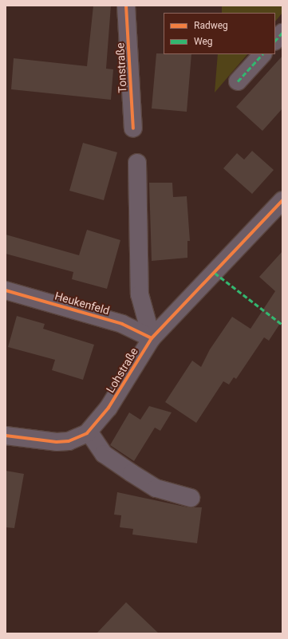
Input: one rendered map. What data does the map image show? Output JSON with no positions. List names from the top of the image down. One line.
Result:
{"streets":{"street":["Tonstraße","Heukenfeld","Lohstraße"]},"crossings":[["Heukenfeld","Lohstraße"]],"legend":["Radweg","Weg"]}
